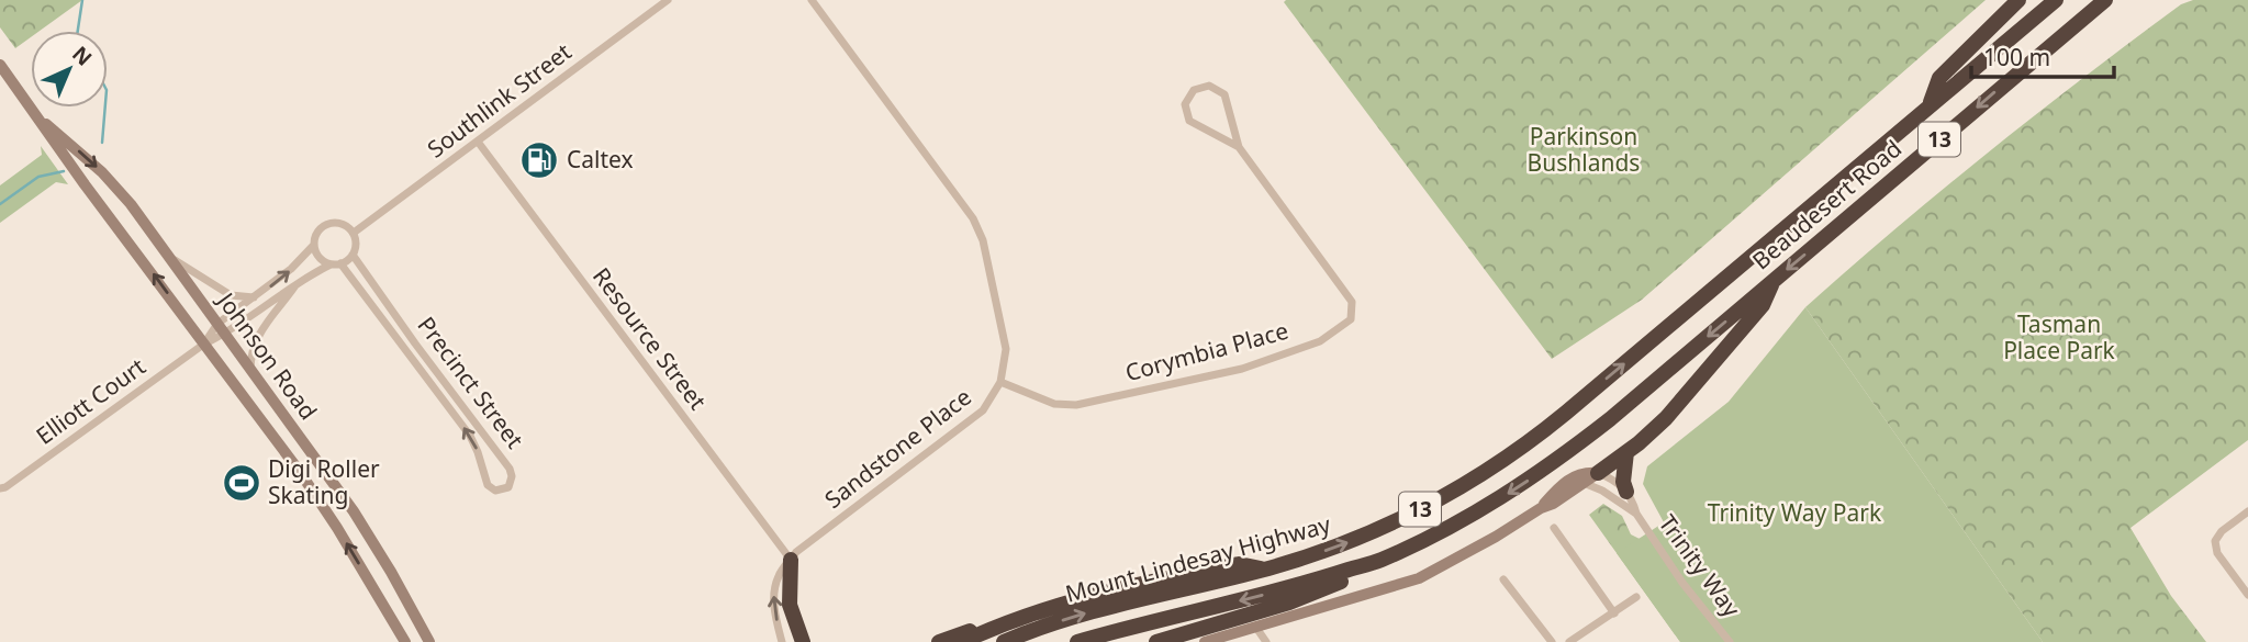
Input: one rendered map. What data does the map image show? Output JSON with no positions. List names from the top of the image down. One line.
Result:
{"streets":{"highway":["13","Beaudesert Road","Mount Lindesay Highway"],"main road":["Johnson Road"],"street":["Southlink Street","Resource Street","Corymbia Place","Precinct Street","Elliott Court","Sandstone Place","Trinity Way"]},"crossings":[["Southlink Street","Resource Street"],["Southlink Street","Precinct Street"],["Beaudesert Road","Mount Lindesay Highway"],["Resource Street","Sandstone Place"],["Corymbia Place","Sandstone Place"],["Johnson Road","Elliott Court"]],"parks":["Parkinson Bushlands","Tasman Place Park","Trinity Way Park"],"places":{"fuel station":["Caltex"],"sports":["Digi Roller Skating"]},"scale_bar":"100 m","north":"top right"}
